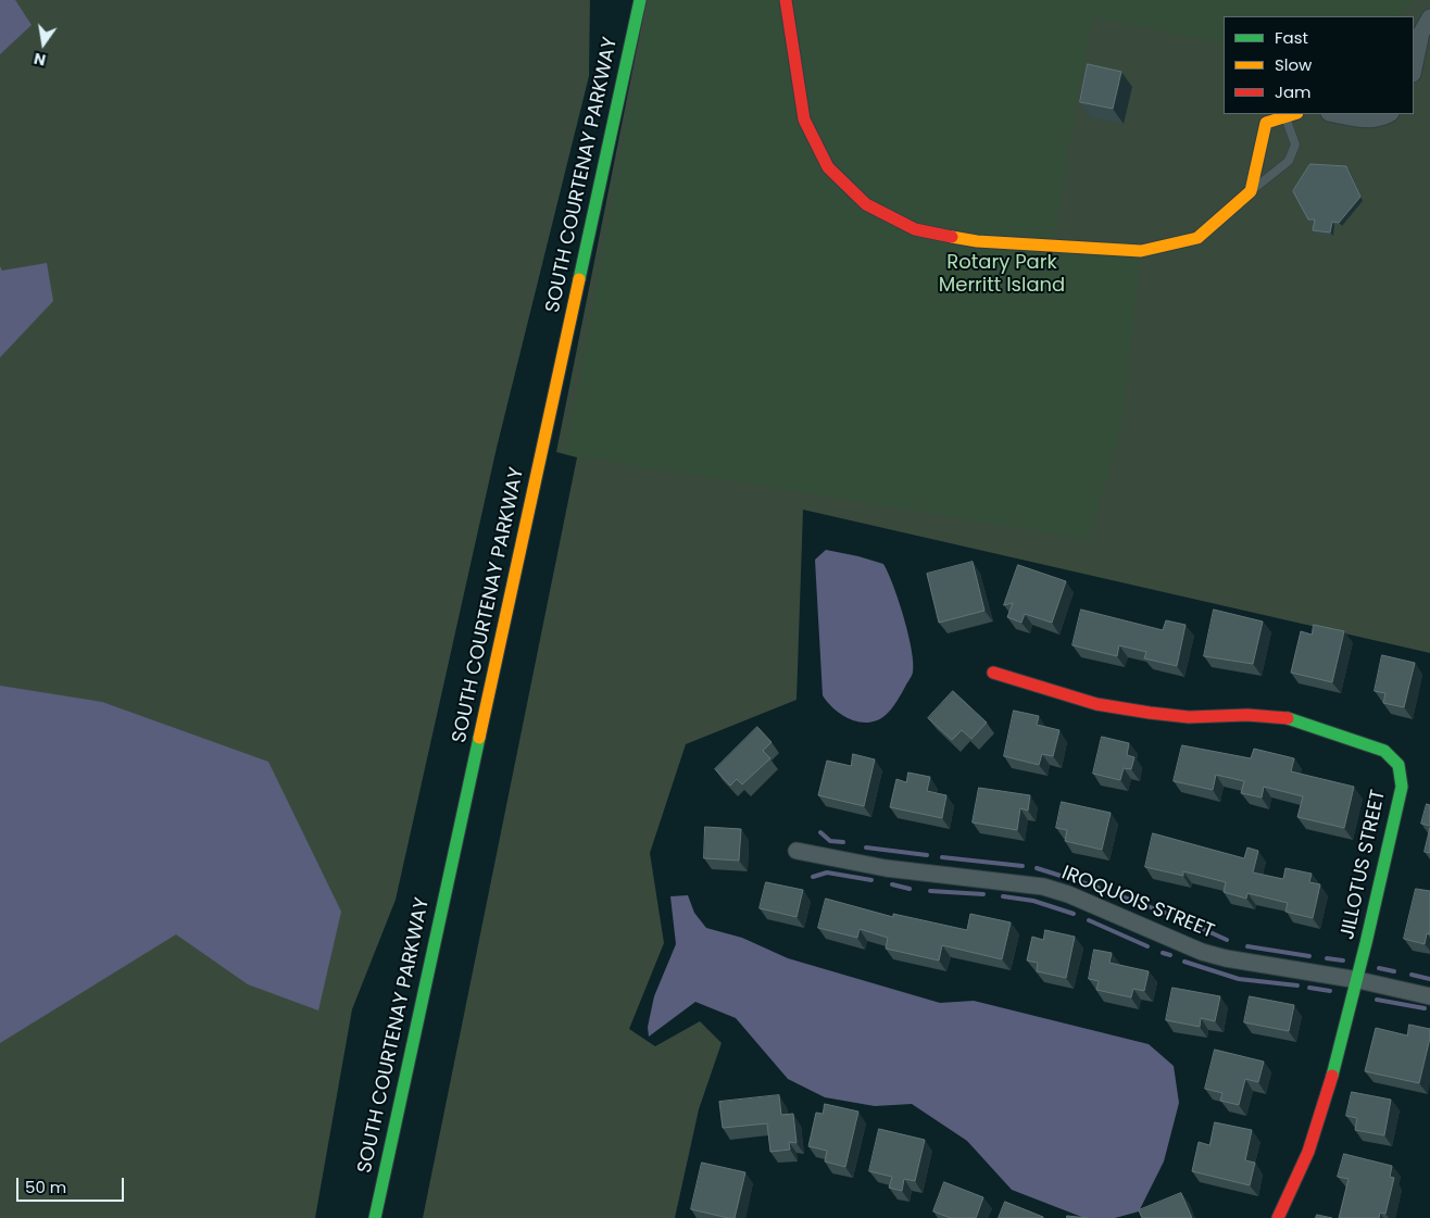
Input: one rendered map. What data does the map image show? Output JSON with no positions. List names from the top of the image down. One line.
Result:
{"streets":{"street":["SOUTH COURTENAY PARKWAY","JILLOTUS STREET","IROQUOIS STREET"]},"crossings":[["JILLOTUS STREET","IROQUOIS STREET"]],"parks":["Rotary Park Merritt Island"],"legend":["Fast","Slow","Jam"],"scale_bar":"50 m","north":"bottom"}
